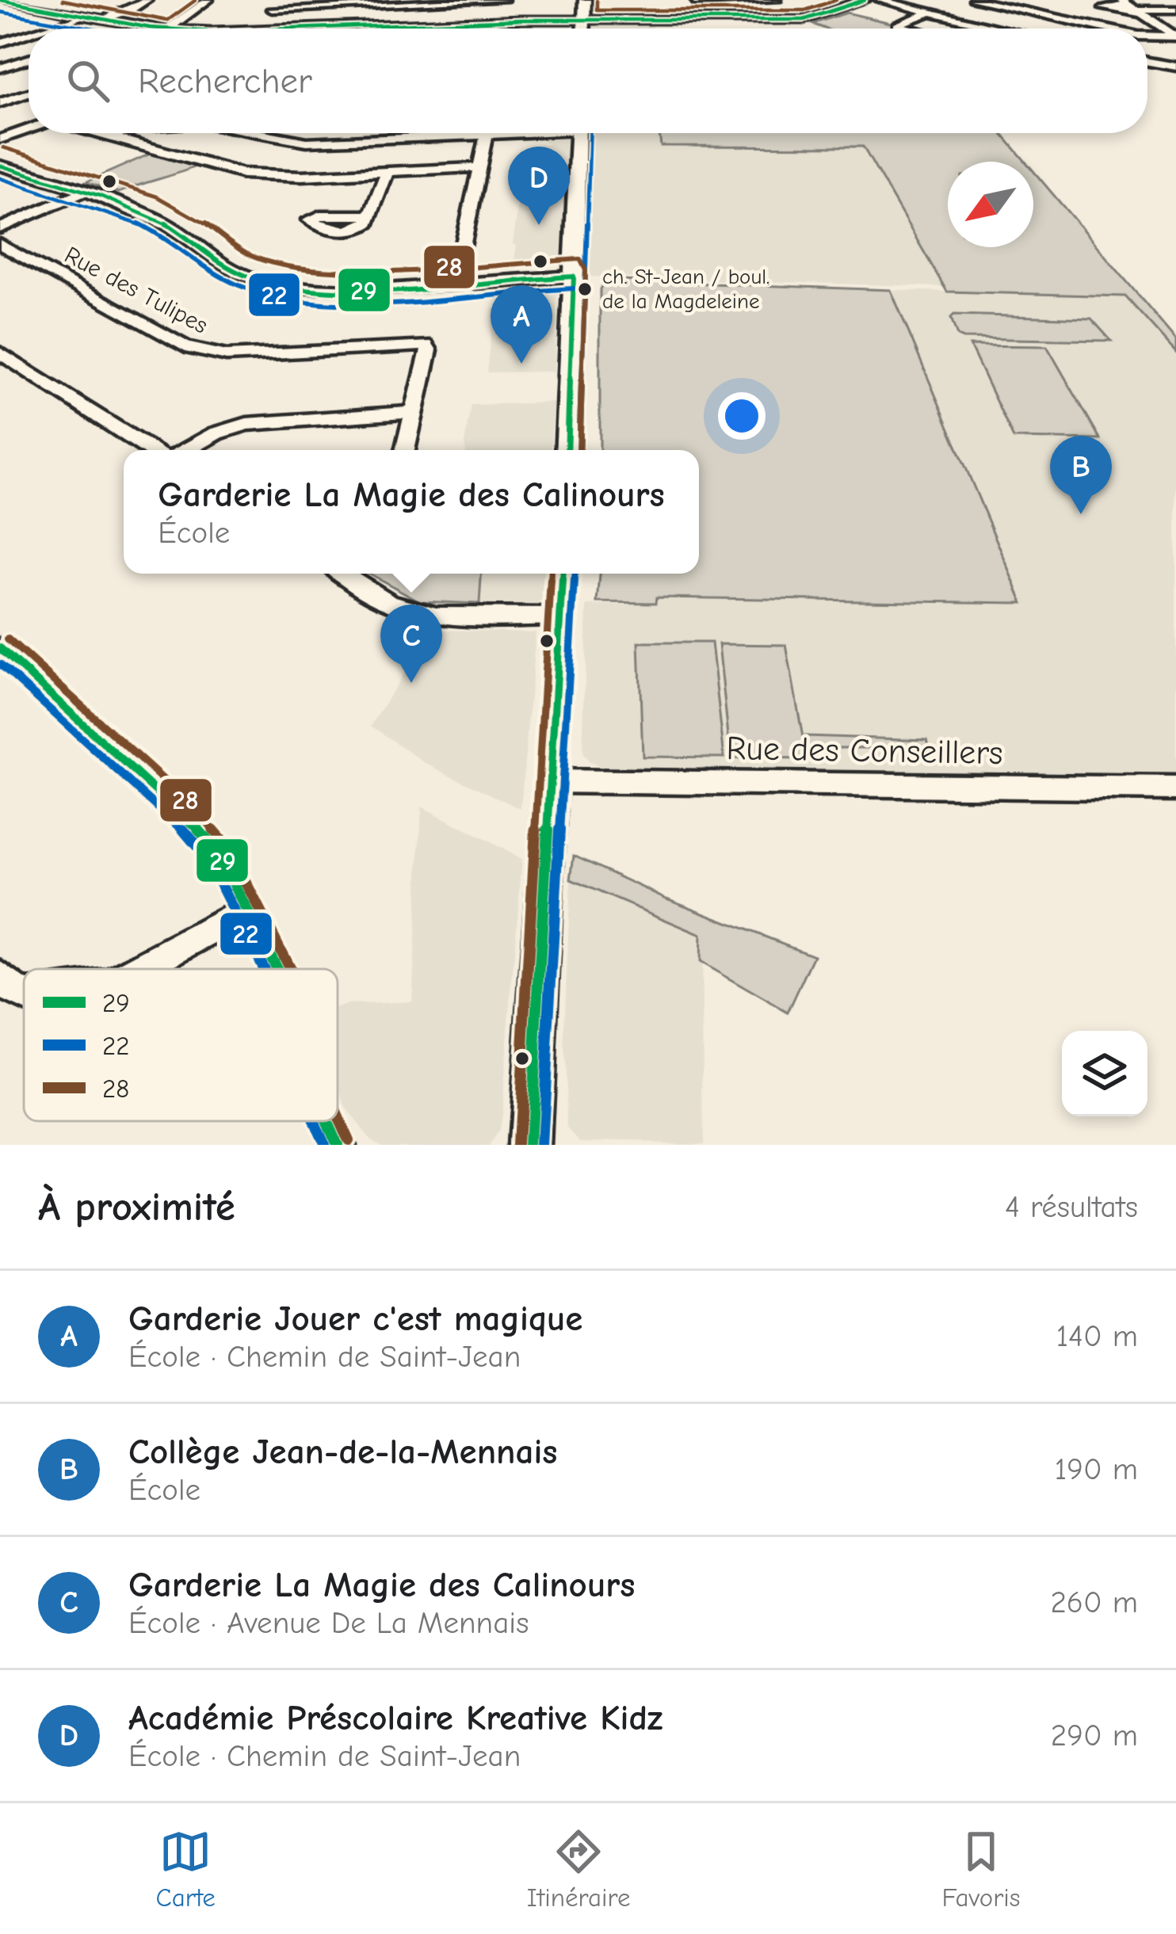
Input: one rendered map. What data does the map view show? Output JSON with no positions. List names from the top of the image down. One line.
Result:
{"streets":{"street":["Rue des Tulipes","Rue des Conseillers"]},"places":["ch. St-Jean / boul. de la Magdeleine"],"lines":["transit line 29","transit line 28","transit line 22"],"legend":["29","22","28"],"north":"bottom left","page":{"search":"Rechercher","pins":["D","A","B","C"],"popup":["Garderie La Magie des Calinours","École"],"heading":["À proximité","4 résultats"],"list":[{"mark":"A","name":"Garderie Jouer c'est magique","note":"École · Chemin de Saint-Jean","value":"140 m"},{"mark":"B","name":"Collège Jean-de-la-Mennais","note":"École","value":"190 m"},{"mark":"C","name":"Garderie La Magie des Calinours","note":"École · Avenue De La Mennais","value":"260 m"},{"mark":"D","name":"Académie Préscolaire Kreative Kidz","note":"École · Chemin de Saint-Jean","value":"290 m"}],"nav":["Carte","Itinéraire","Favoris"]}}
